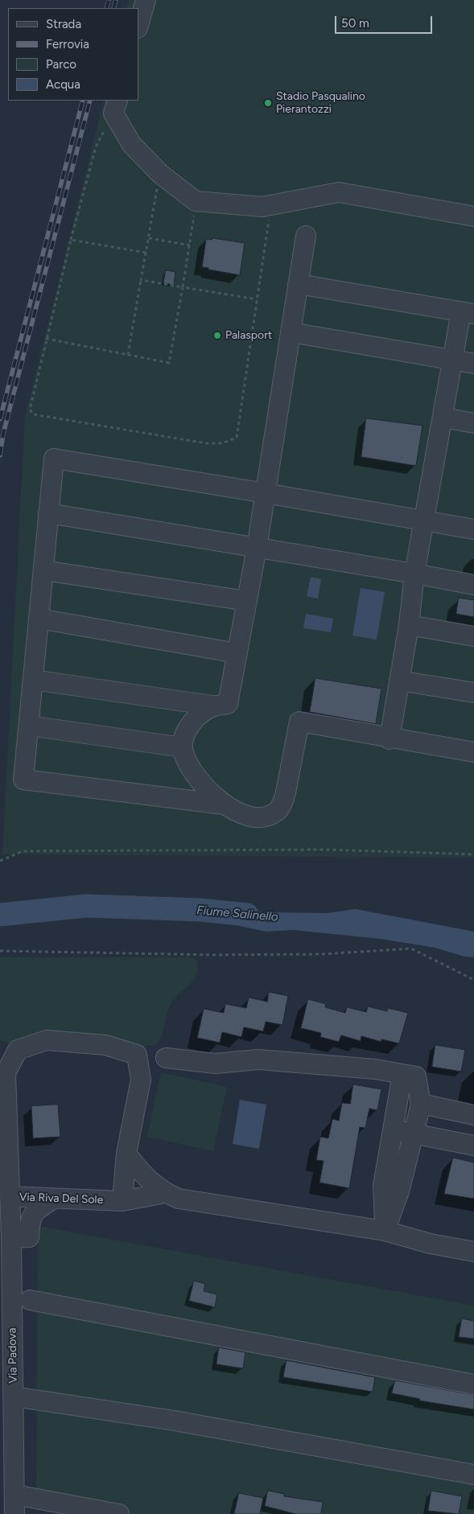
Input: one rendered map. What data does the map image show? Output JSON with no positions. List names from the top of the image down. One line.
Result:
{"streets":{"street":["Via Riva Del Sole","Via Padova"]},"crossings":[["Via Riva Del Sole","Via Padova"]],"water":["Fiume Salinello"],"places":["Stadio Pasqualino Pierantozzi","Palasport"],"legend":["Strada","Ferrovia","Parco","Acqua"],"scale_bar":"50 m"}
